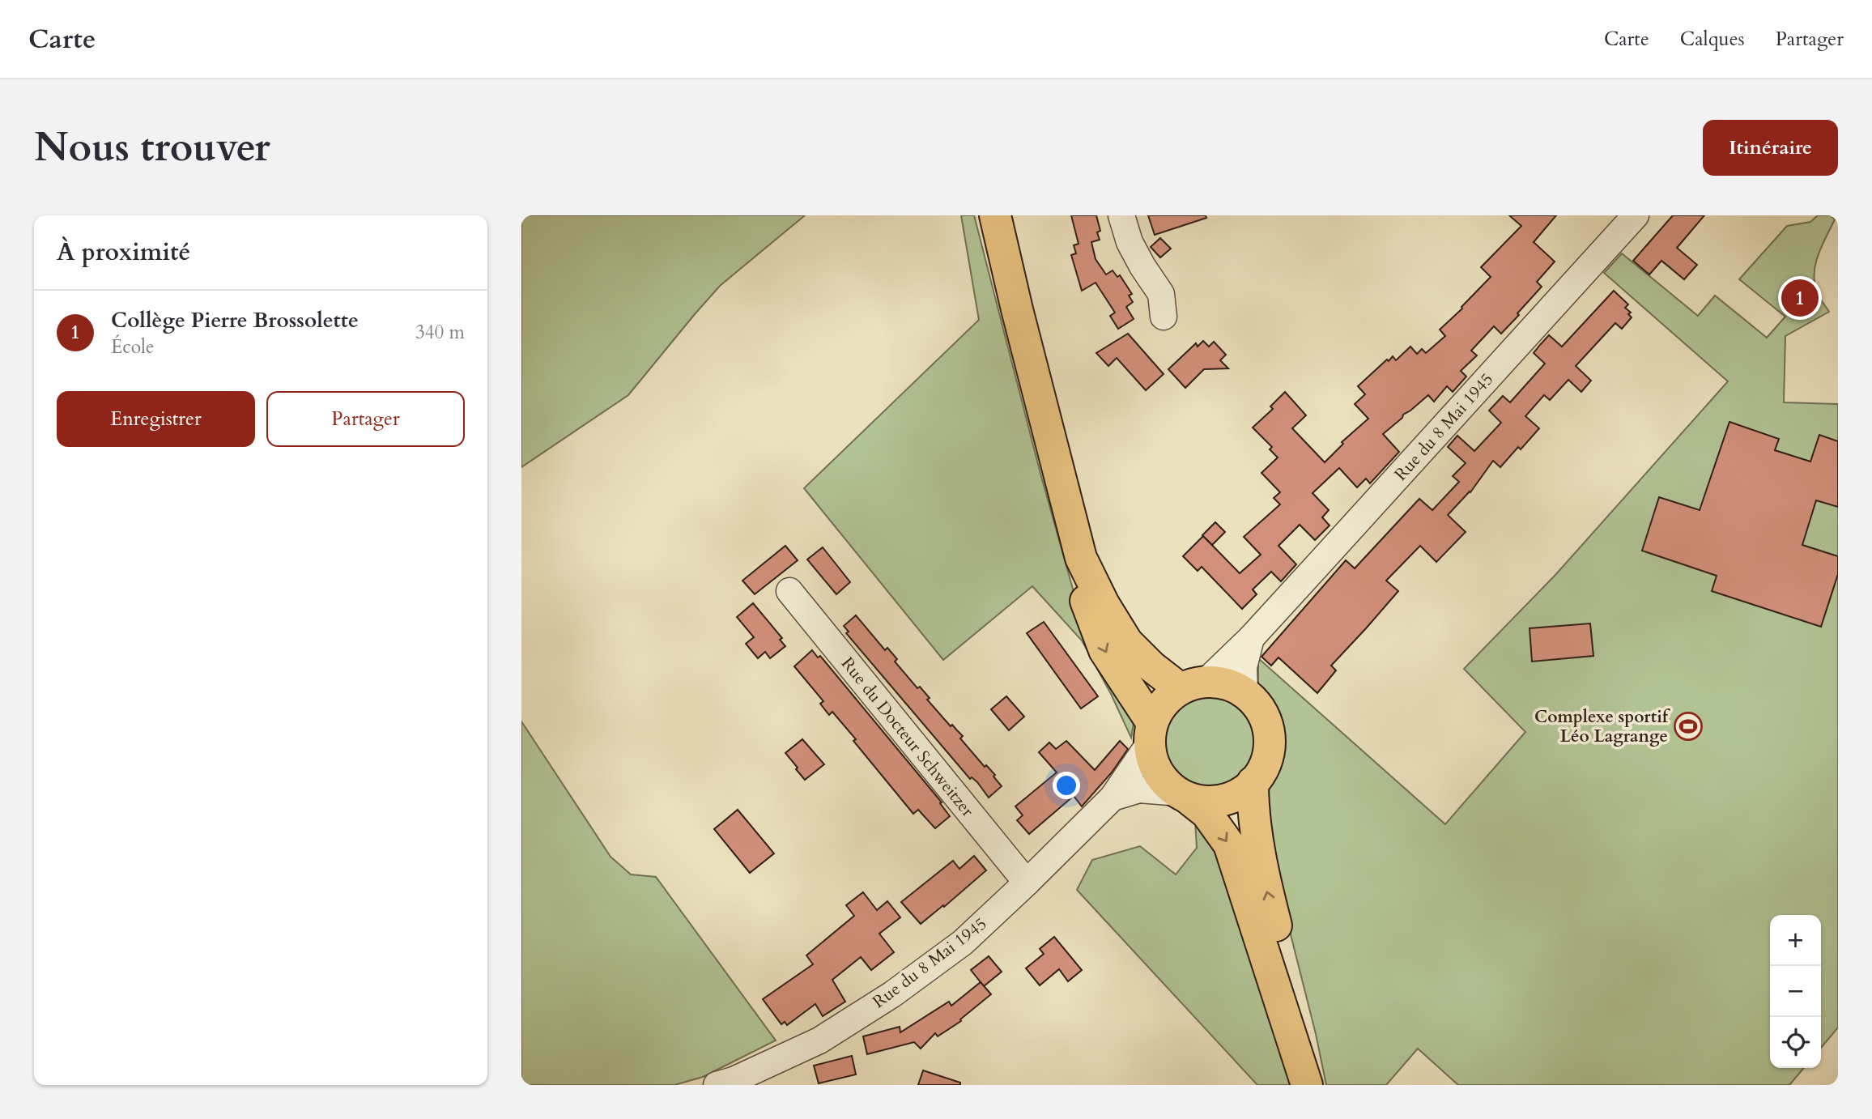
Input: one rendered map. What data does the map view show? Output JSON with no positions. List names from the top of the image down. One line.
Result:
{"streets":{"street":["Rue du 8 Mai 1945","Rue du Docteur Schweitzer"]},"crossings":[["Rue du 8 Mai 1945","Rue du Docteur Schweitzer"]],"places":{"sports":["Complexe sportif Léo Lagrange"]},"page":{"header":"Carte","nav":["Carte","Calques","Partager"],"buttons":["Itinéraire",["Enregistrer","Partager"]],"title":"Nous trouver","heading":"À proximité","pins":"1","list":[{"mark":"1","name":"Collège Pierre Brossolette","note":"École","value":"340 m"}],"map_buttons":["+","−"]}}
